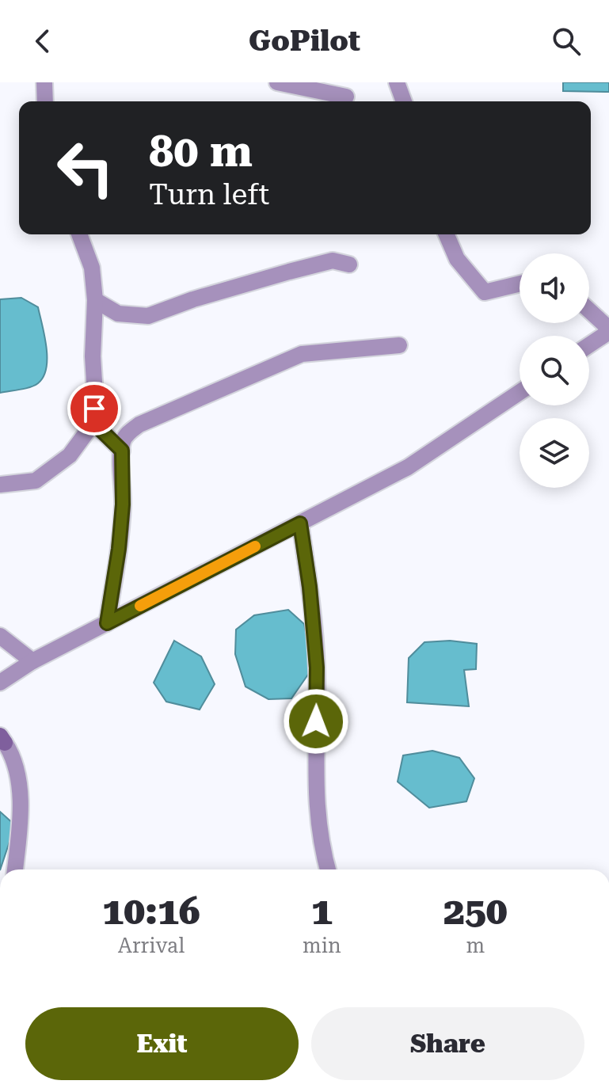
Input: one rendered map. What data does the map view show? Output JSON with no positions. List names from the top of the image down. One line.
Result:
{"page":{"header":"GoPilot","turn":["80 m","Turn left"],"eta":["10:16","Arrival","1","min","250","m"],"buttons":["Exit","Share"]}}
